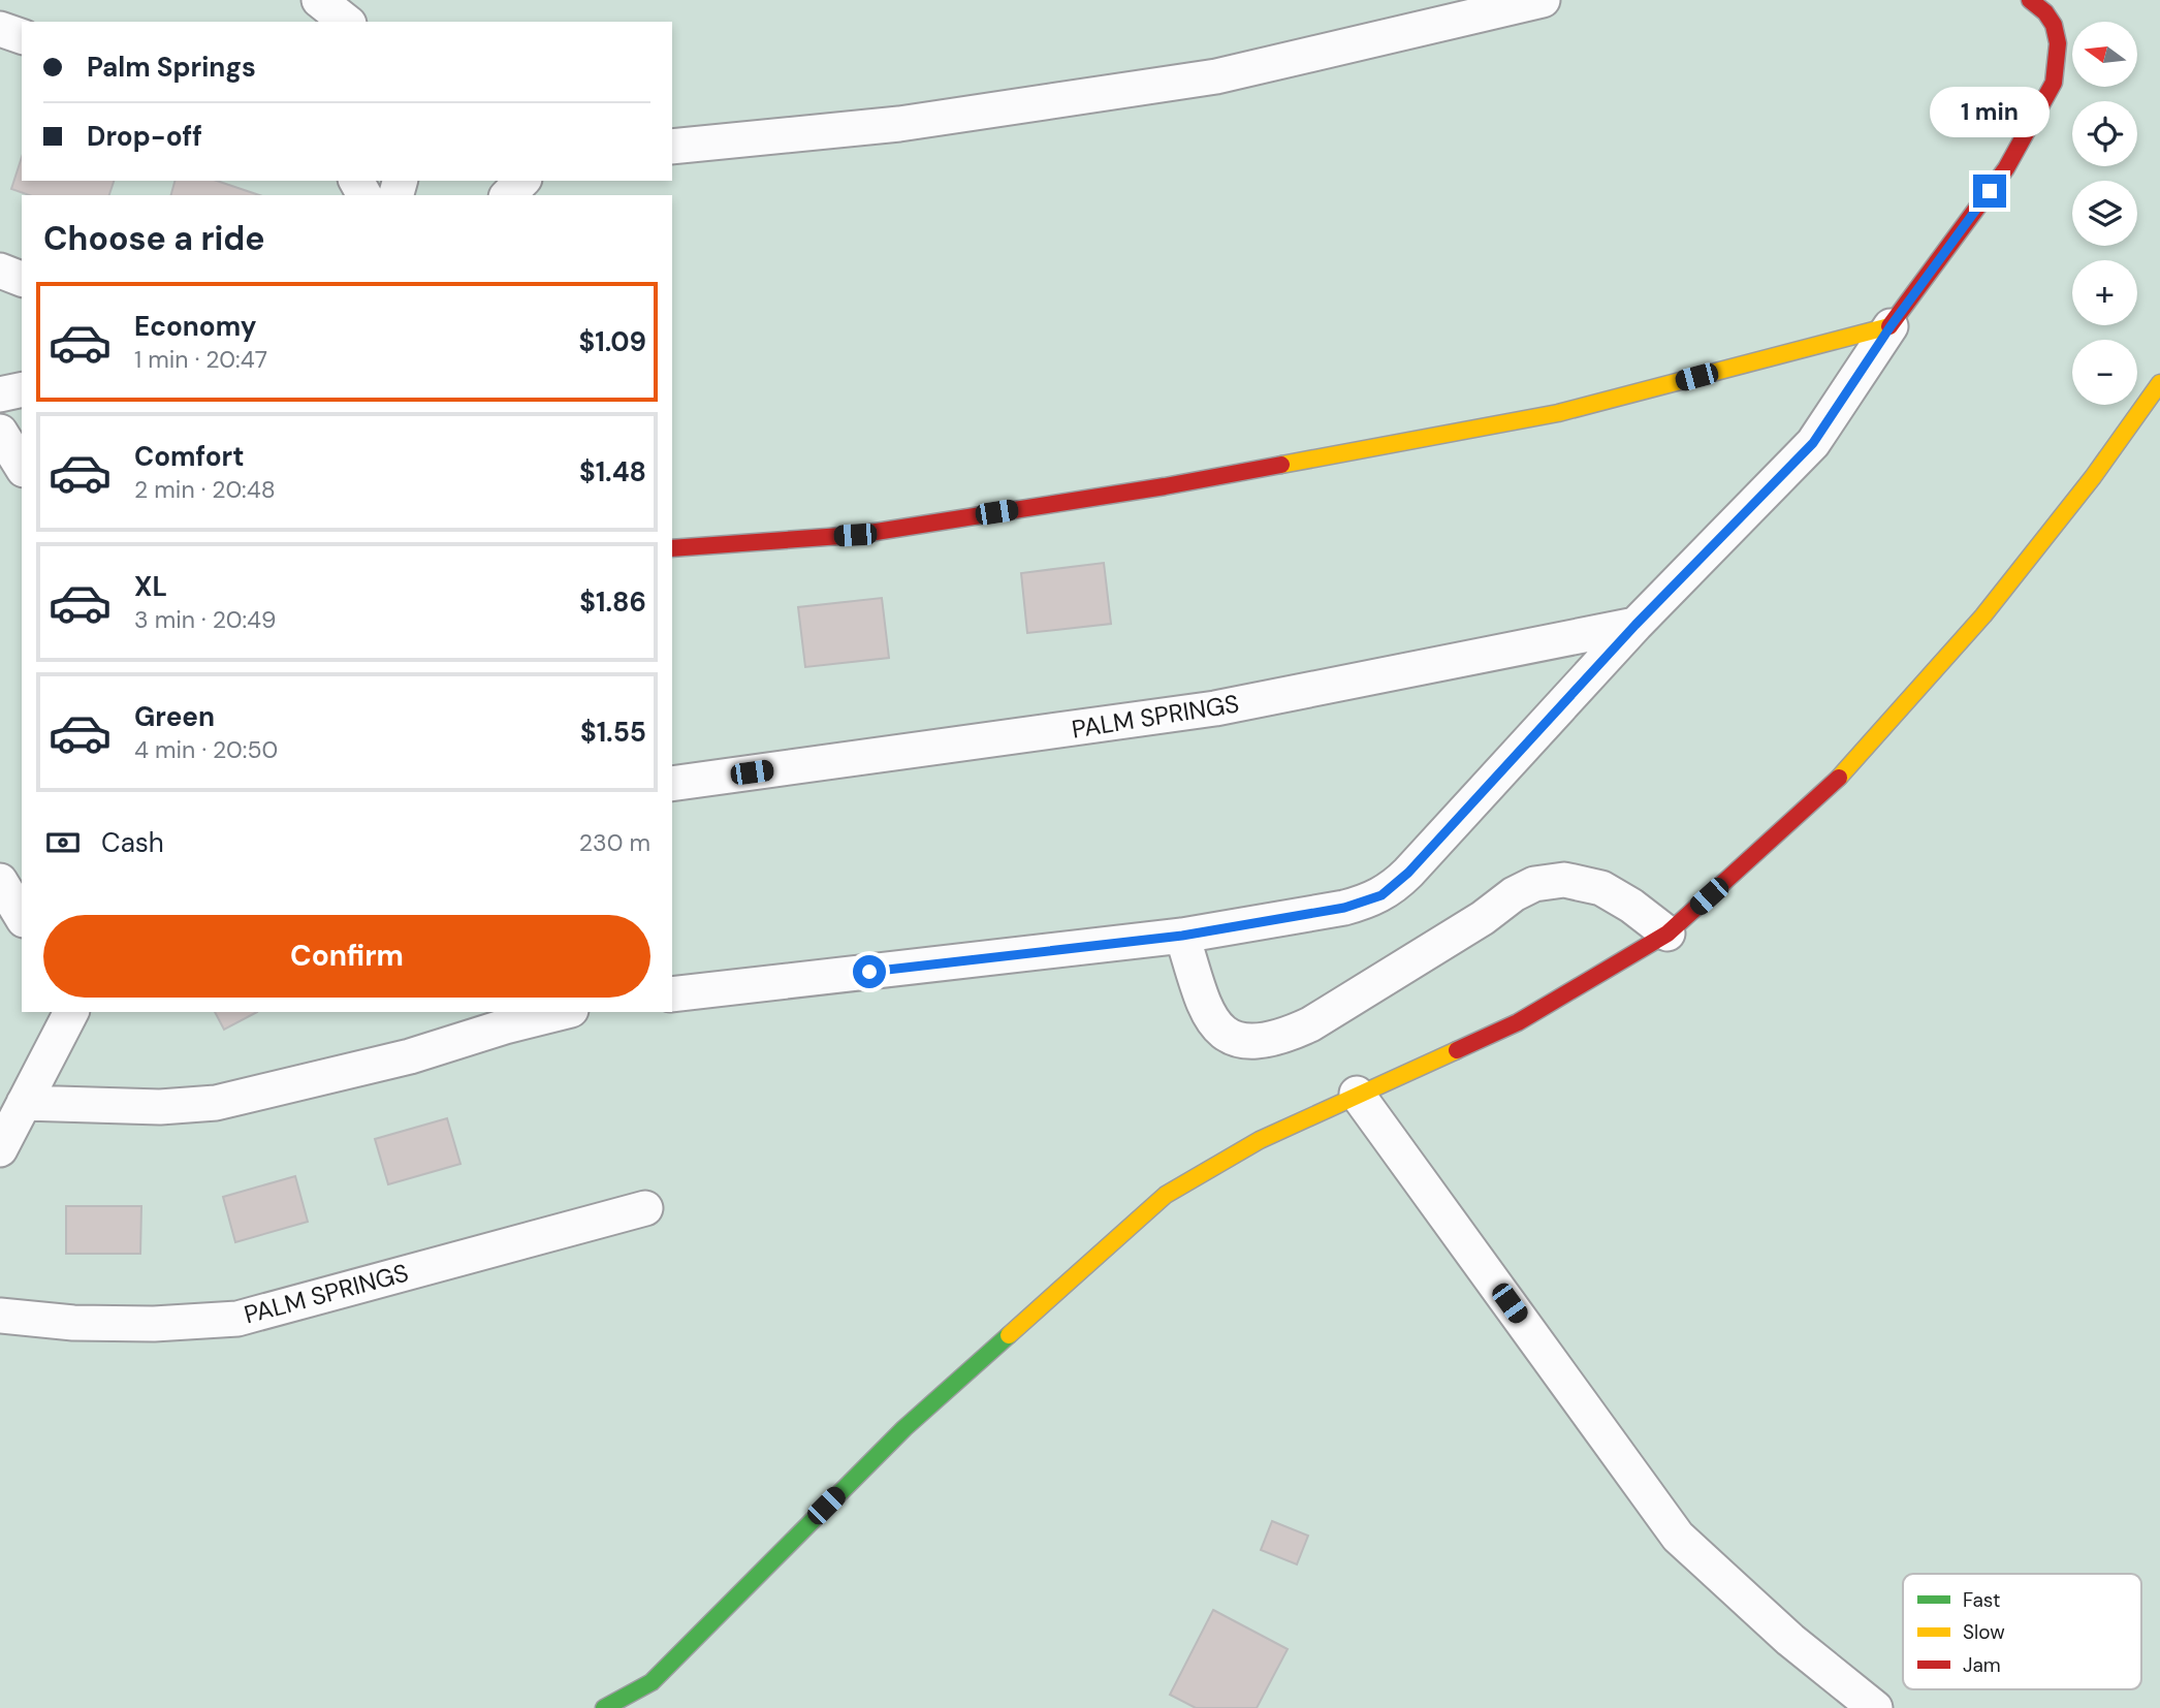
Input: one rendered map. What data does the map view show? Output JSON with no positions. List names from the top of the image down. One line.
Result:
{"streets":{"street":["PALM SPRINGS"]},"legend":["Fast","Slow","Jam"],"north":"left","page":{"map_buttons":["+","−"],"banner":["Palm Springs","Drop-off"],"bubble":"1 min","heading":"Choose a ride","list":[{"name":"Economy","note":"1 min · 20:47","value":"$1.09"},{"name":"Comfort","note":"2 min · 20:48","value":"$1.48"},{"name":"XL","note":"3 min · 20:49","value":"$1.86"},{"name":"Green","note":"4 min · 20:50","value":"$1.55"}],"pay":["Cash","230 m"],"buttons":"Confirm"}}
